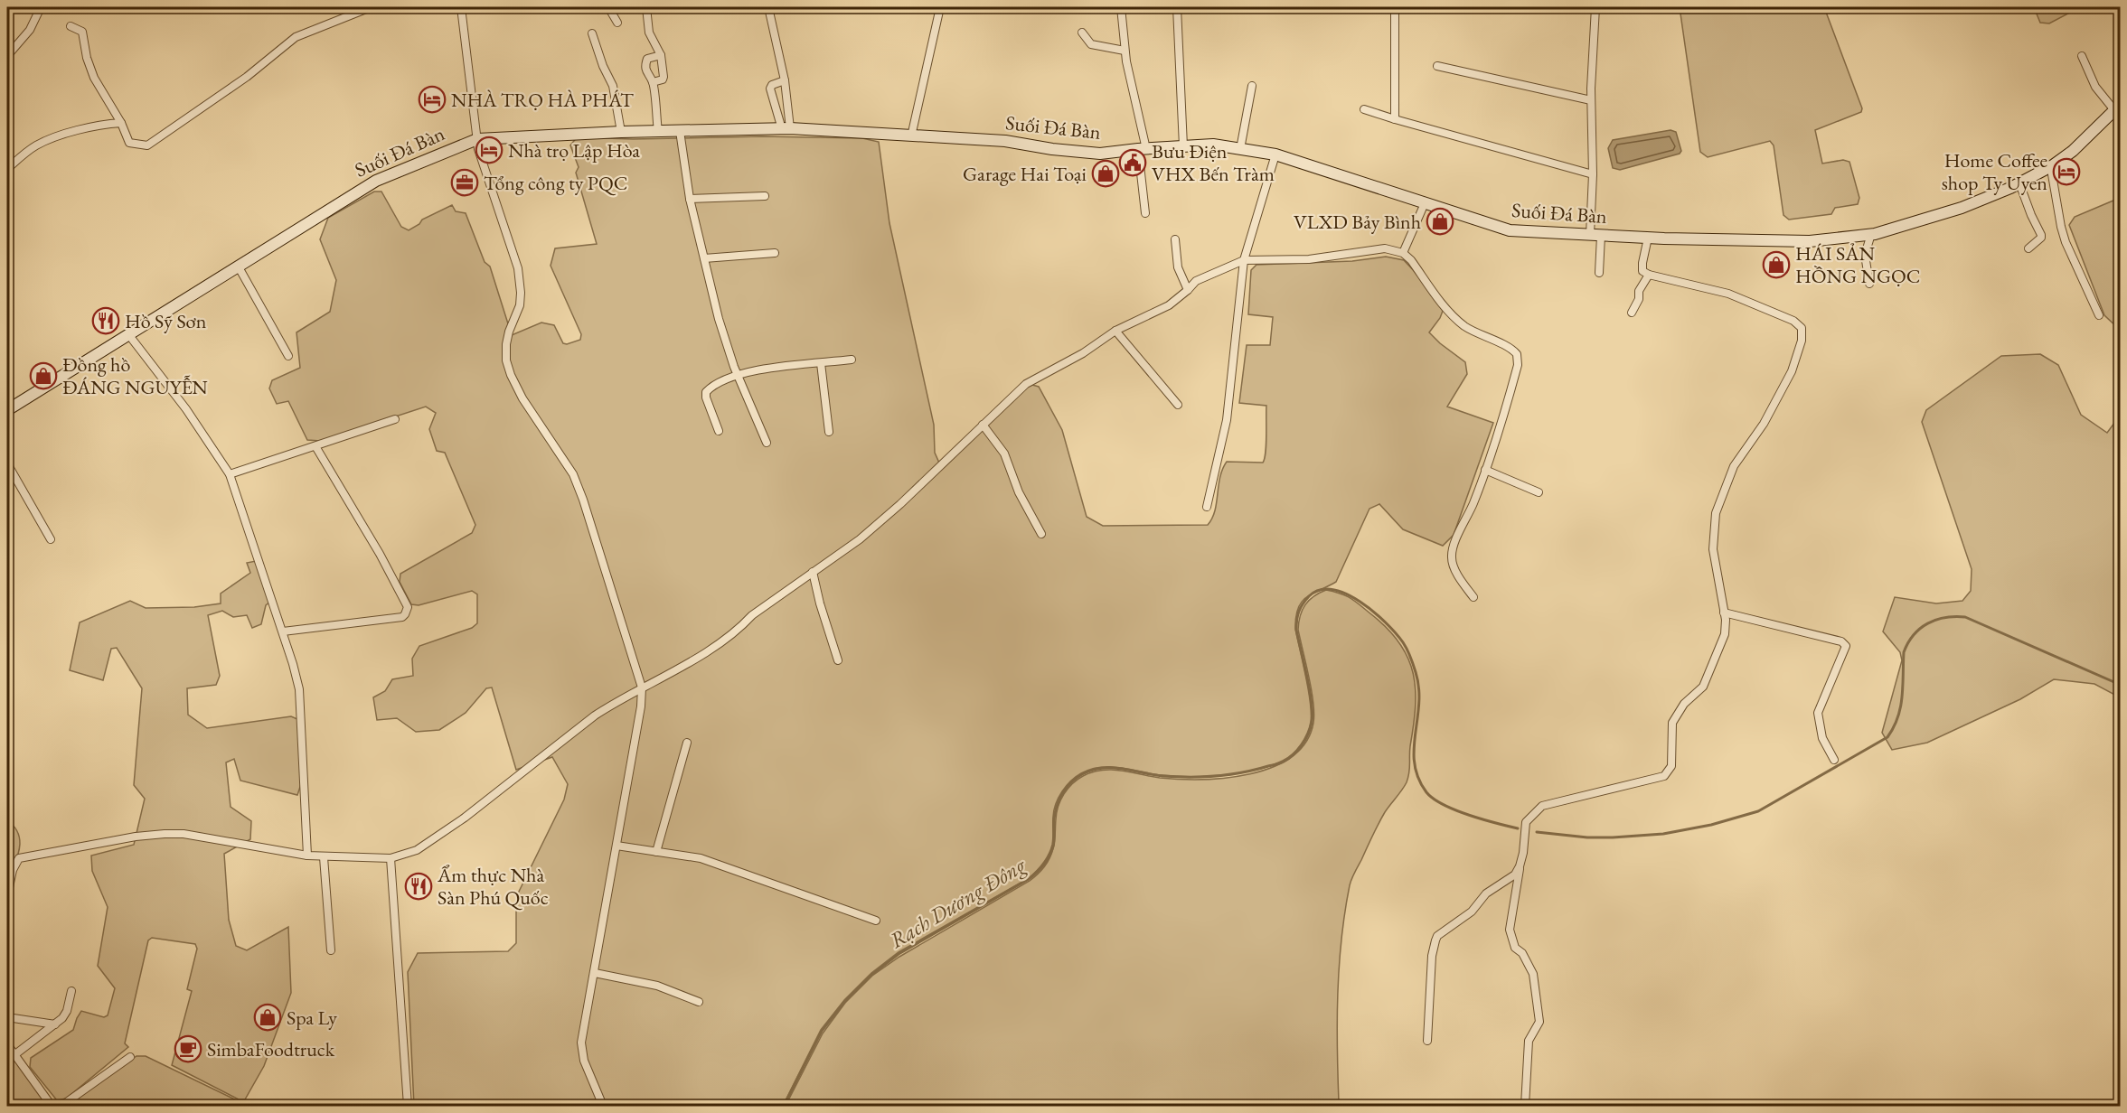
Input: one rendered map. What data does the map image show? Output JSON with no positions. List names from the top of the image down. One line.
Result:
{"streets":{"street":["Suối Đá Bàn"]},"water":["Rạch Dương Đông"],"places":{"hotel":["NHÀ TRỌ HÀ PHÁT","Nhà trọ Lập Hòa","Home Coffee shop Ty Uyen"],"public building":["Bưu Điện VHX Bến Tràm"],"shop":["Garage Hai Toại","VLXD Bảy Bình","HÁI SẢN HỒNG NGỌC","Đồng hồ ĐÁNG NGUYỄN","Spa Ly"],"office":["Tổng công ty PQC"],"restaurant":["Hồ Sỹ Sơn","Ẩm thực Nhà Sàn Phú Quốc"],"cafe":["SimbaFoodtruck"]}}
